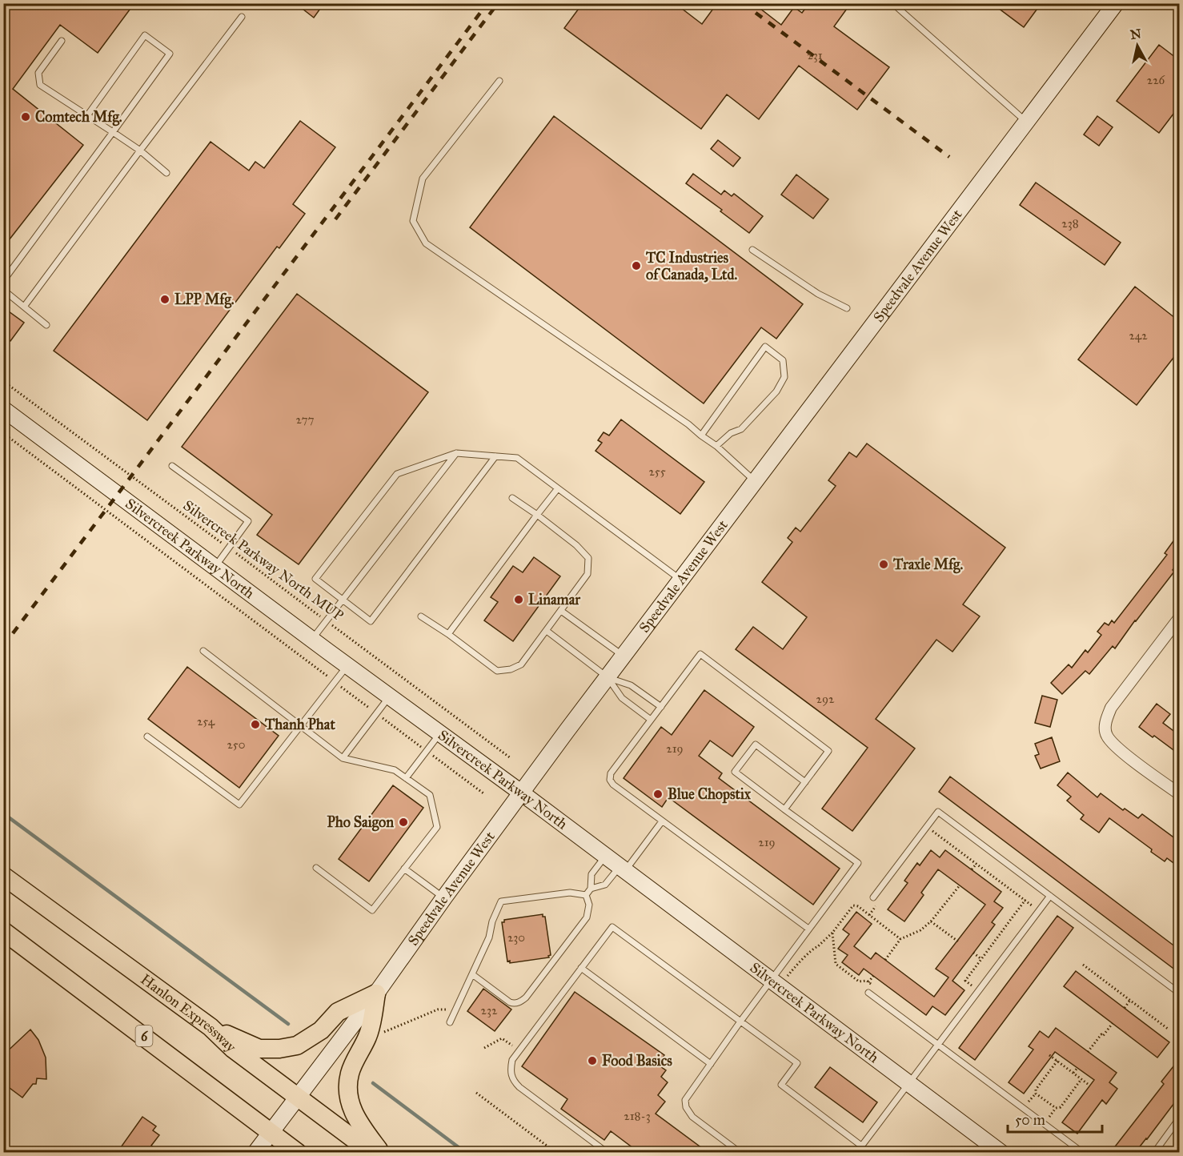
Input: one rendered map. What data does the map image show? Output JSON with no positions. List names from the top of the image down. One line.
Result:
{"streets":{"highway":["Hanlon Expressway","6"],"main road":["Speedvale Avenue West","Silvercreek Parkway North"],"path":["Silvercreek Parkway North MUP"]},"crossings":[["Speedvale Avenue West","Silvercreek Parkway North"],["Speedvale Avenue West","Hanlon Expressway"],["Speedvale Avenue West","6"]],"places":["Comtech Mfg.","TC Industries of Canada, Ltd.","LPP Mfg.","Traxle Mfg.","Linamar","Thanh Phat","Blue Chopstix","Pho Saigon","Food Basics"],"house_numbers":["231","226","238","242","277","255","292","254","250","219","219","230","232","218-3"],"scale_bar":"50 m","north":"top"}
